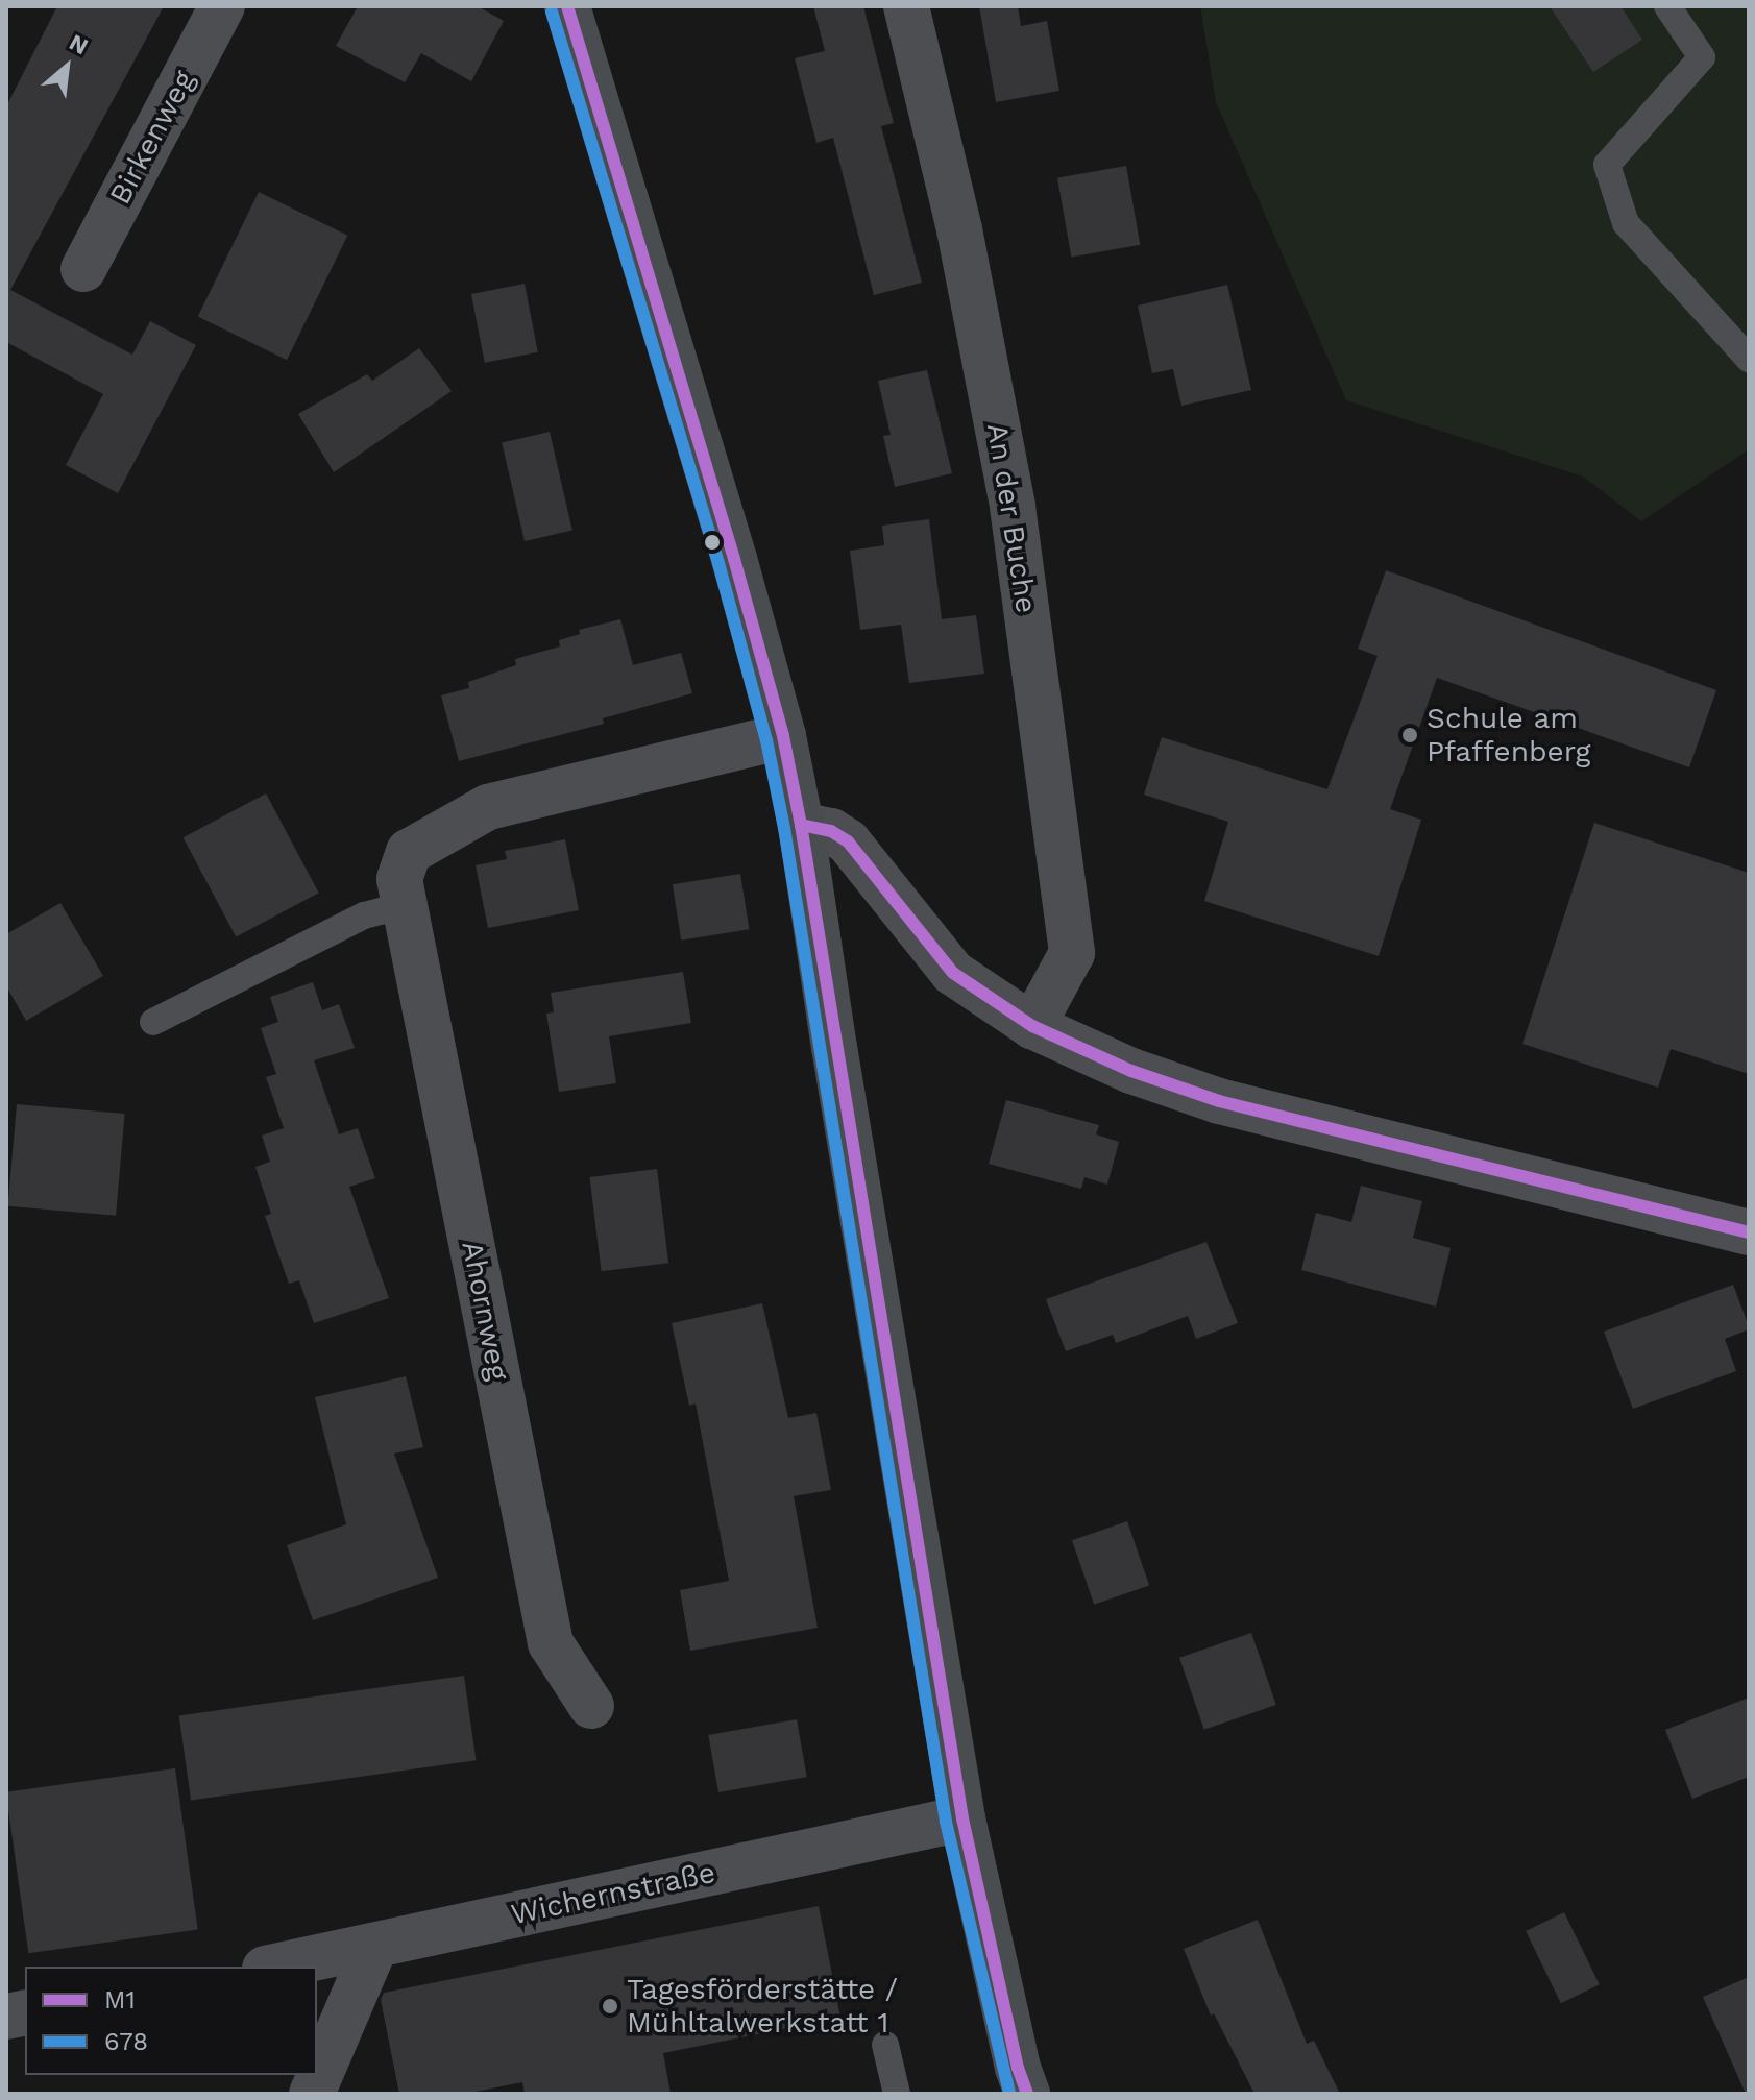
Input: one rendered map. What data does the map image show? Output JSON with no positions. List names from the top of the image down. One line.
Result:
{"streets":{"street":["Birkenweg","An der Buche","Ahornweg","Wichernstraße"]},"places":["Schule am Pfaffenberg","Tagesförderstätte / Mühltalwerkstatt 1"],"lines":["transit line M1","transit line 678"],"legend":["M1","678"],"north":"top right"}
